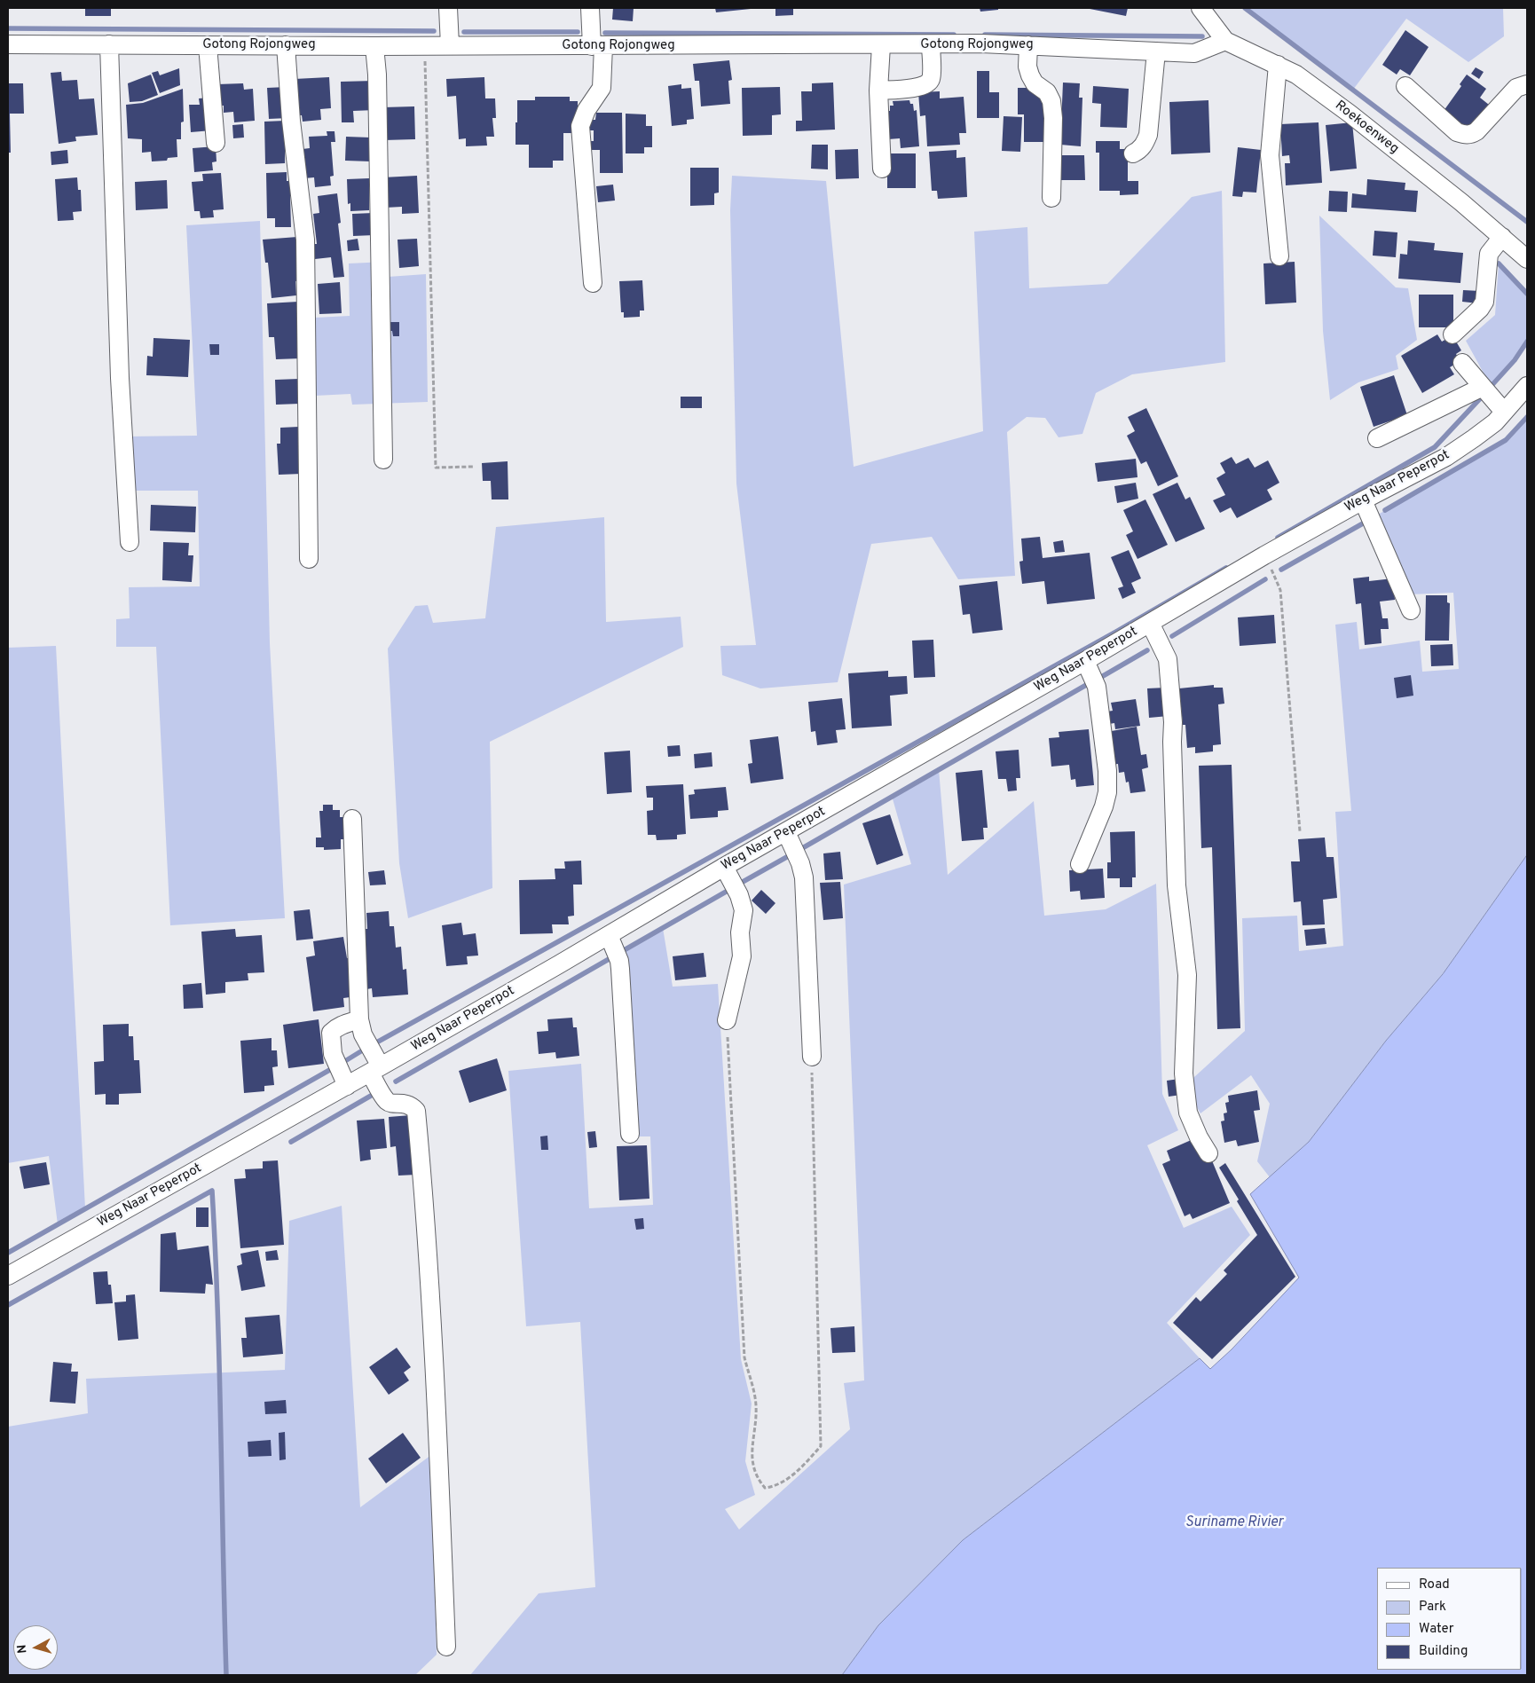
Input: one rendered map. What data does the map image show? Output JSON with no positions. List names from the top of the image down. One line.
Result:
{"streets":{"street":["Gotong Rojongweg","Roekoenweg","Weg Naar Peperpot"]},"crossings":[["Gotong Rojongweg","Roekoenweg"]],"water":["Suriname Rivier"],"legend":["Road","Park","Water","Building"],"north":"left"}
